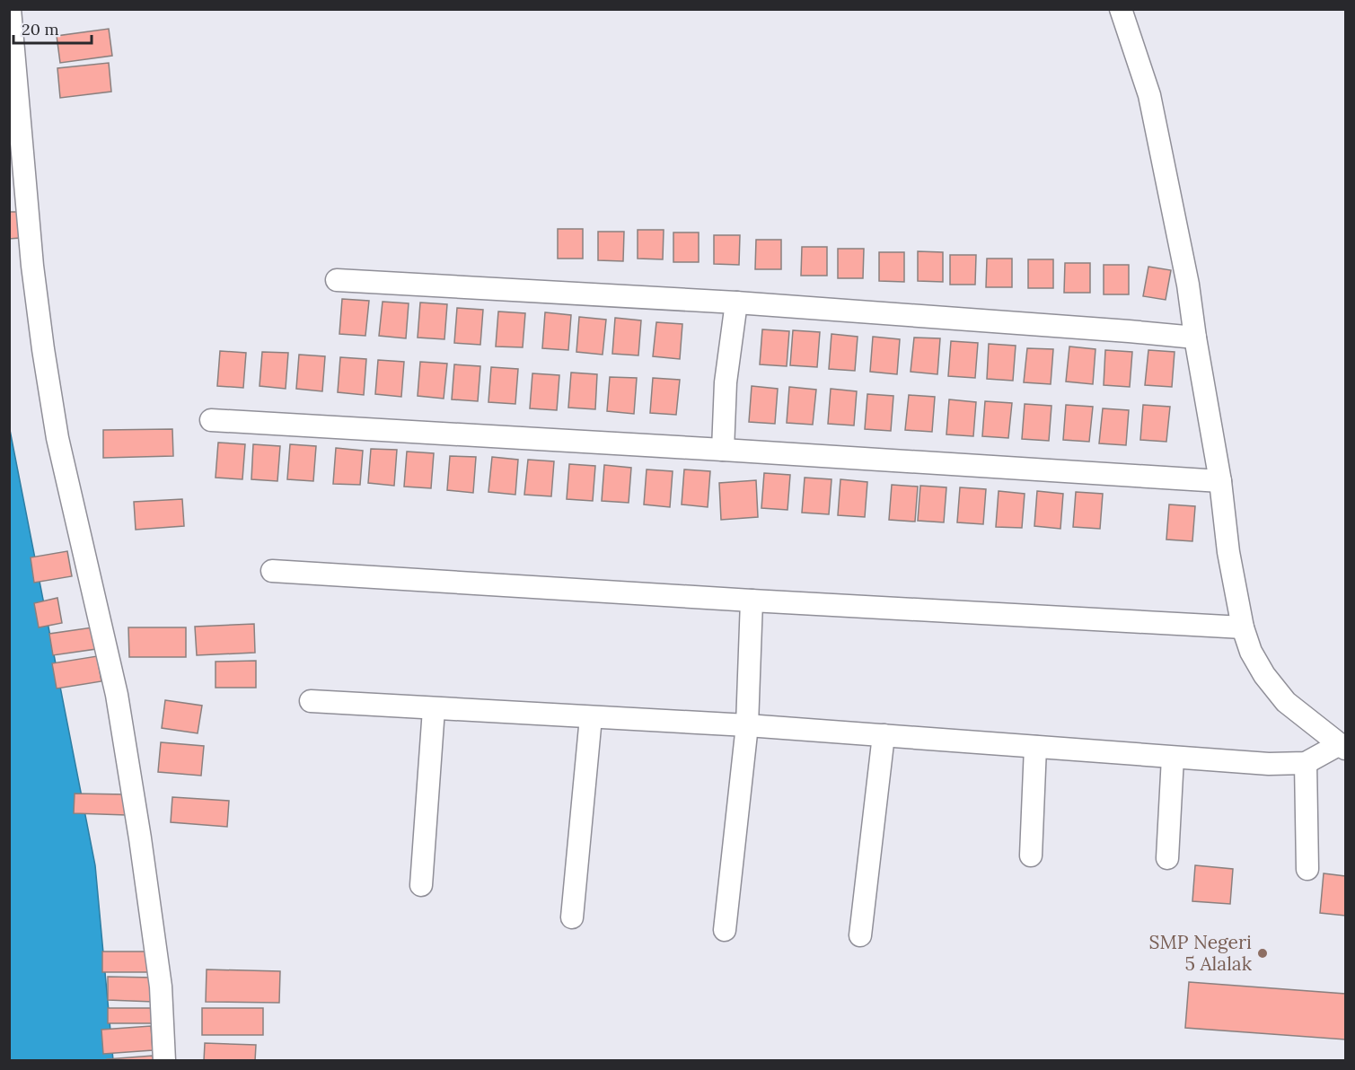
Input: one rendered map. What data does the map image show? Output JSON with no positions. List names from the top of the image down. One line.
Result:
{"places":["SMP Negeri 5 Alalak"],"scale_bar":"20 m"}
